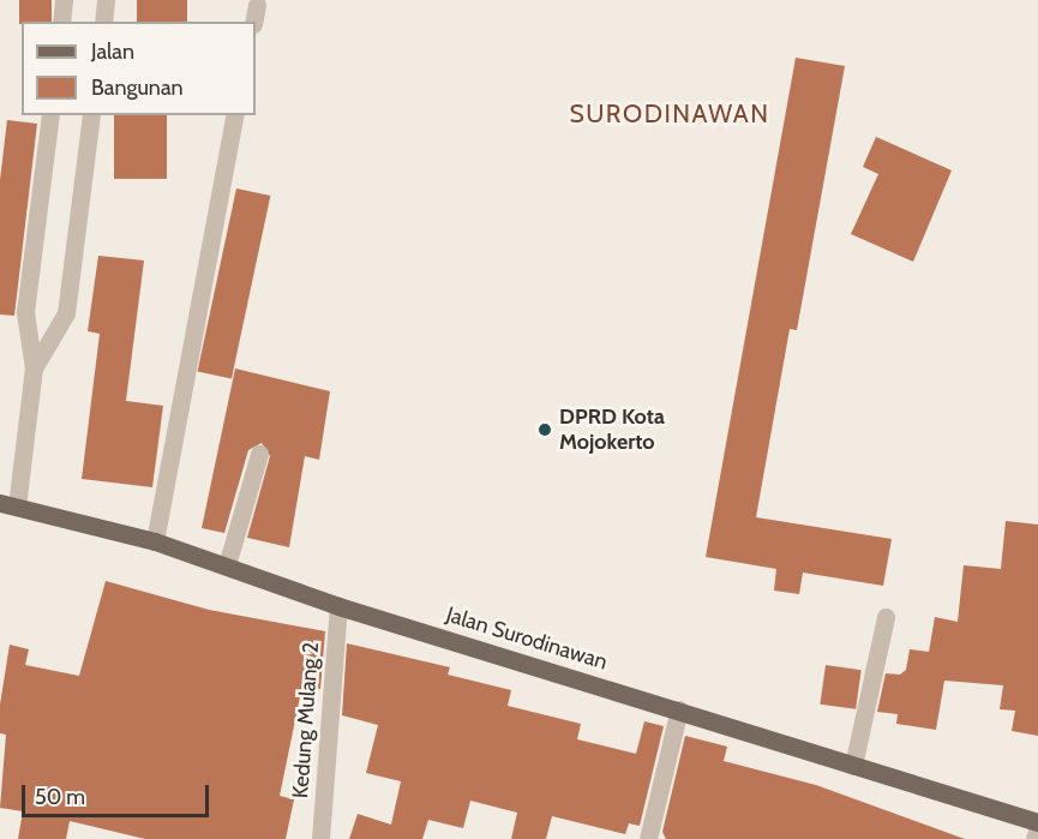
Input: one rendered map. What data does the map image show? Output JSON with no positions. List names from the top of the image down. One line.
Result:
{"streets":{"main road":["Jalan Surodinawan"],"street":["Kedung Mulang 2"]},"crossings":[["Jalan Surodinawan","Kedung Mulang 2"]],"districts":["SURODINAWAN"],"places":["DPRD Kota Mojokerto"],"legend":["Jalan","Bangunan"],"scale_bar":"50 m"}
